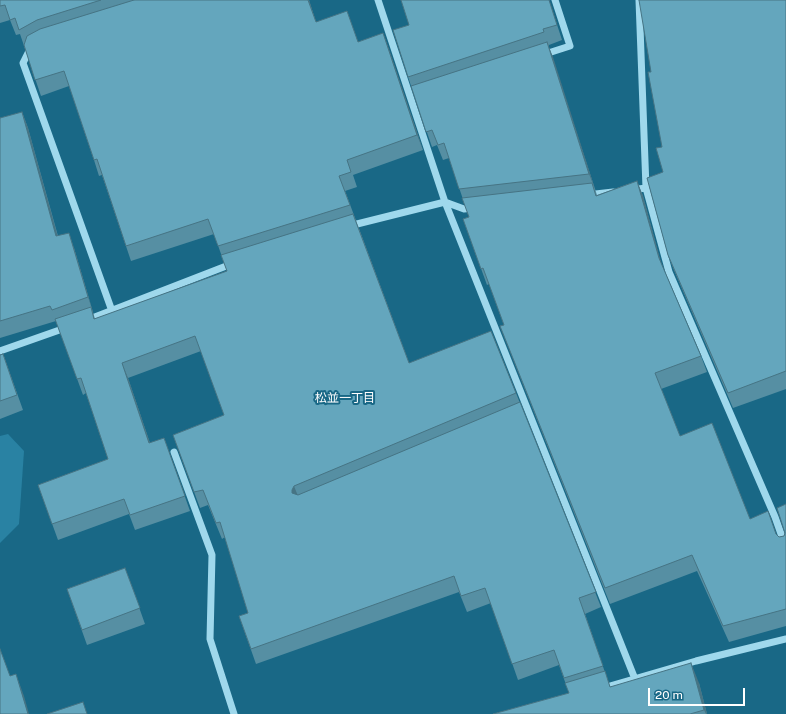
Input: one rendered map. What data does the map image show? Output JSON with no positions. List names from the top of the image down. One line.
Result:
{"districts":["松並一丁目"],"scale_bar":"20 m"}
